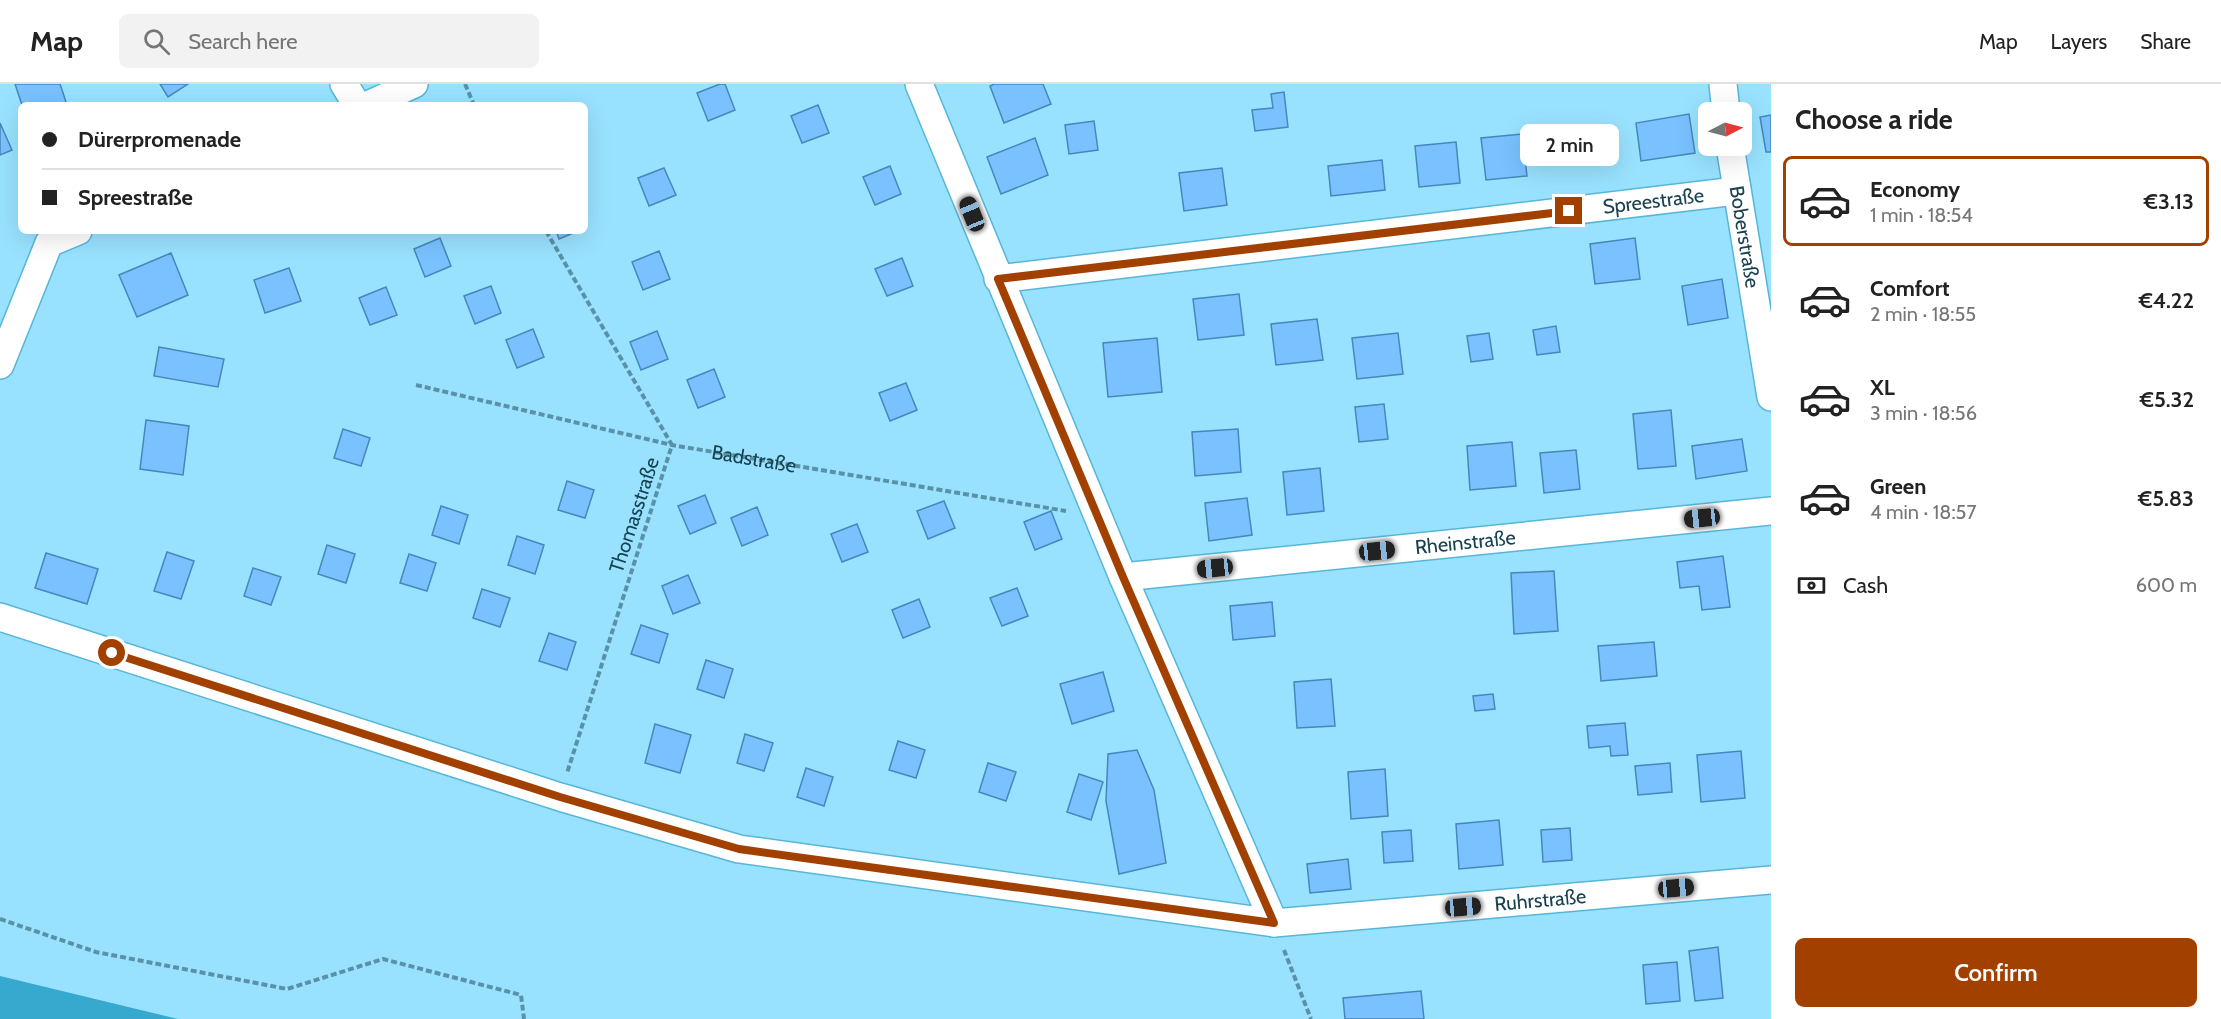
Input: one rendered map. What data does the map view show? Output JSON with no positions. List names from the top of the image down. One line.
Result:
{"streets":{"street":["Spreestraße","Boberstraße","Rheinstraße","Ruhrstraße"],"path":["Badstraße","Thomasstraße"]},"crossings":[["Spreestraße","Boberstraße"],["Badstraße","Thomasstraße"],["Thomasstraße","Ruhrstraße"]],"north":"right","page":{"header":"Map","search":"Search here","nav":["Map","Layers","Share"],"heading":"Choose a ride","banner":["Dürerpromenade","Spreestraße"],"bubble":"2 min","list":[{"name":"Economy","note":"1 min · 18:54","value":"€3.13"},{"name":"Comfort","note":"2 min · 18:55","value":"€4.22"},{"name":"XL","note":"3 min · 18:56","value":"€5.32"},{"name":"Green","note":"4 min · 18:57","value":"€5.83"}],"pay":["Cash","600 m"],"buttons":"Confirm"}}
